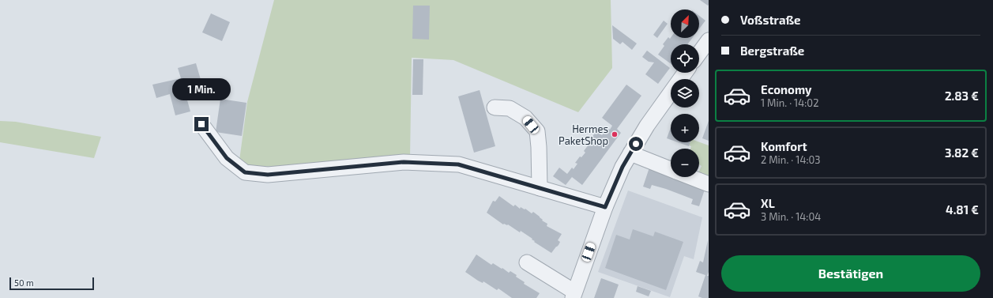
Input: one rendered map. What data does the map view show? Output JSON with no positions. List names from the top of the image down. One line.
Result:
{"places":["Hermes PaketShop"],"scale_bar":"50 m","north":"top right","page":{"banner":["Voßstraße","Bergstraße"],"map_buttons":["+","−"],"list":[{"name":"Economy","note":"1 Min. · 14:02","value":"2.83 €"},{"name":"Komfort","note":"2 Min. · 14:03","value":"3.82 €"},{"name":"XL","note":"3 Min. · 14:04","value":"4.81 €"}],"bubble":"1 Min.","buttons":"Bestätigen","scale":"50 m"}}
